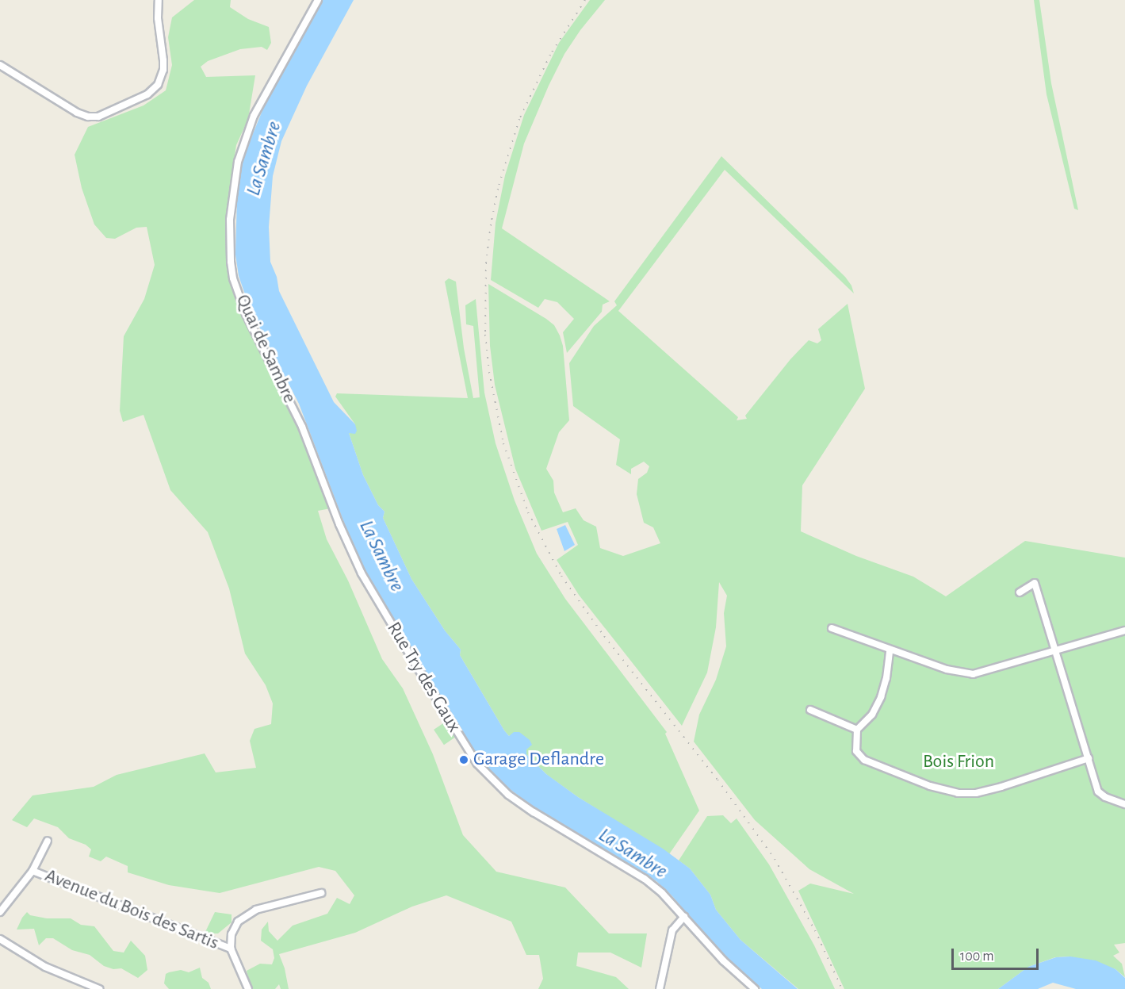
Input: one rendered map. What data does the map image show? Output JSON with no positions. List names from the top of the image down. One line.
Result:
{"streets":{"street":["Quai de Sambre","Rue Try des Gaux","Avenue du Bois des Sartis"]},"crossings":[["Quai de Sambre","Rue Try des Gaux"]],"water":["La Sambre"],"parks":["Bois Frion"],"places":["Garage Deflandre"],"scale_bar":"100 m"}
